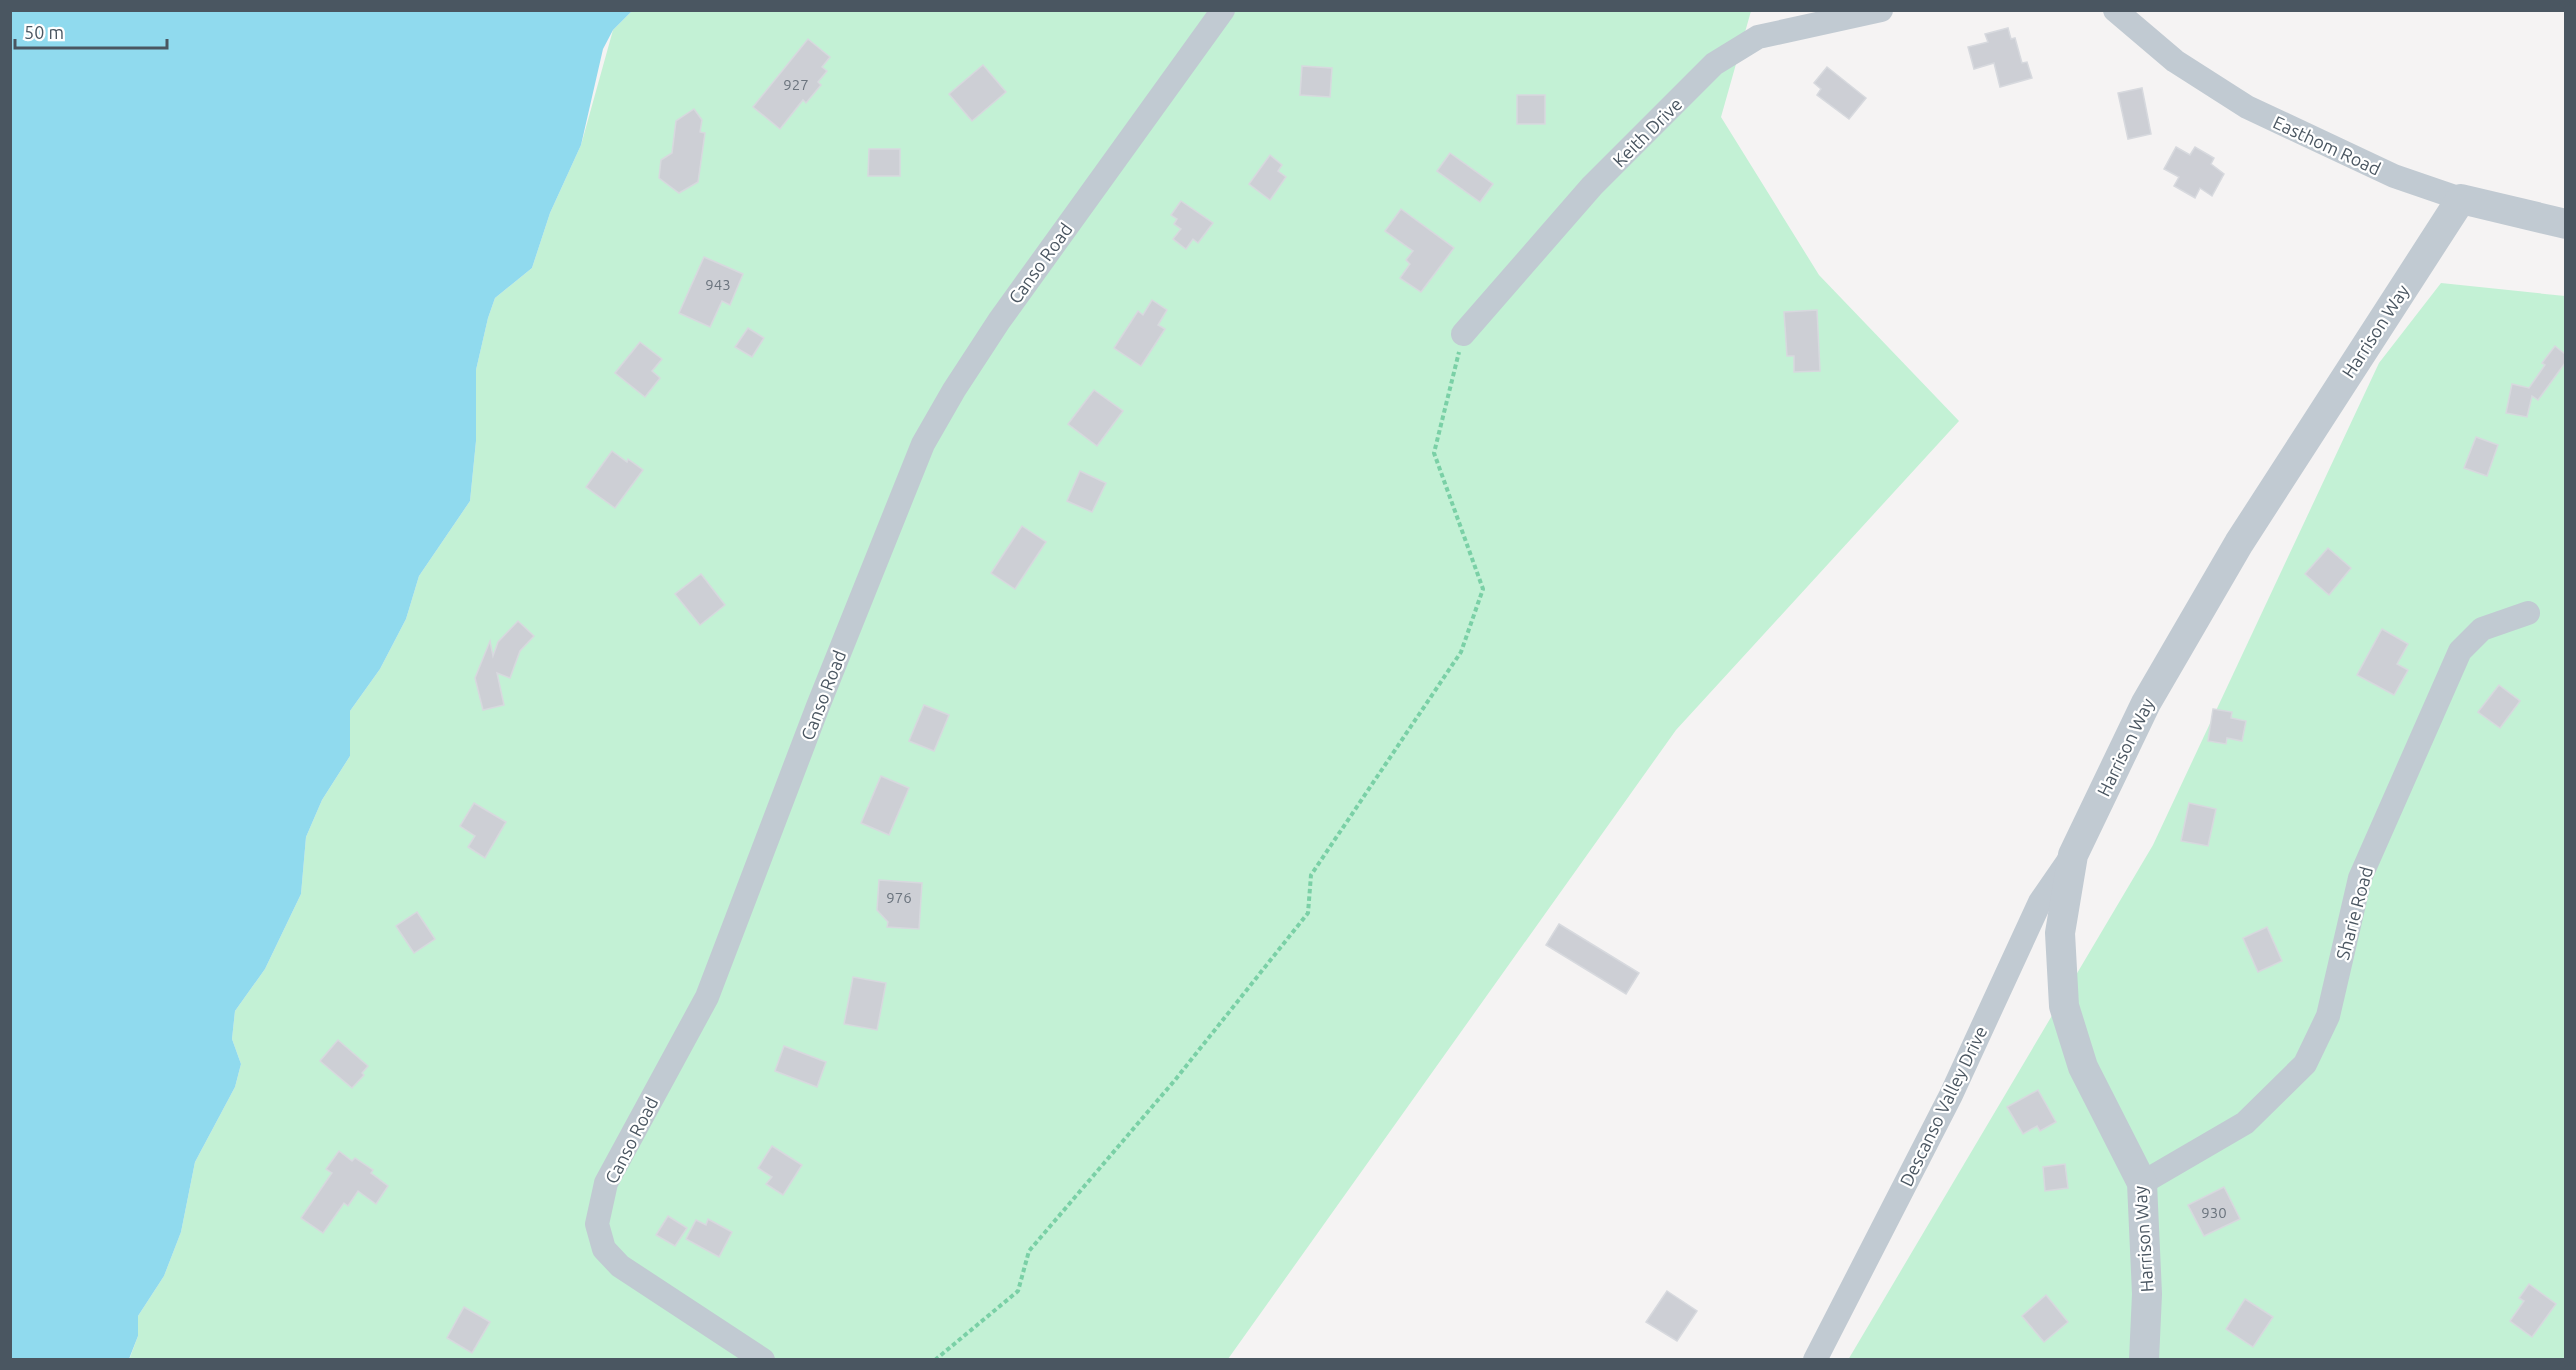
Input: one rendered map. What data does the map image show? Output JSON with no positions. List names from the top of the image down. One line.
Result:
{"streets":{"street":["Keith Drive","Easthom Road","Canso Road","Harrison Way","Sharie Road","Descanso Valley Drive"]},"crossings":[["Easthom Road","Harrison Way"],["Harrison Way","Sharie Road"],["Harrison Way","Descanso Valley Drive"]],"house_numbers":["927","943","976","930"],"scale_bar":"50 m"}
